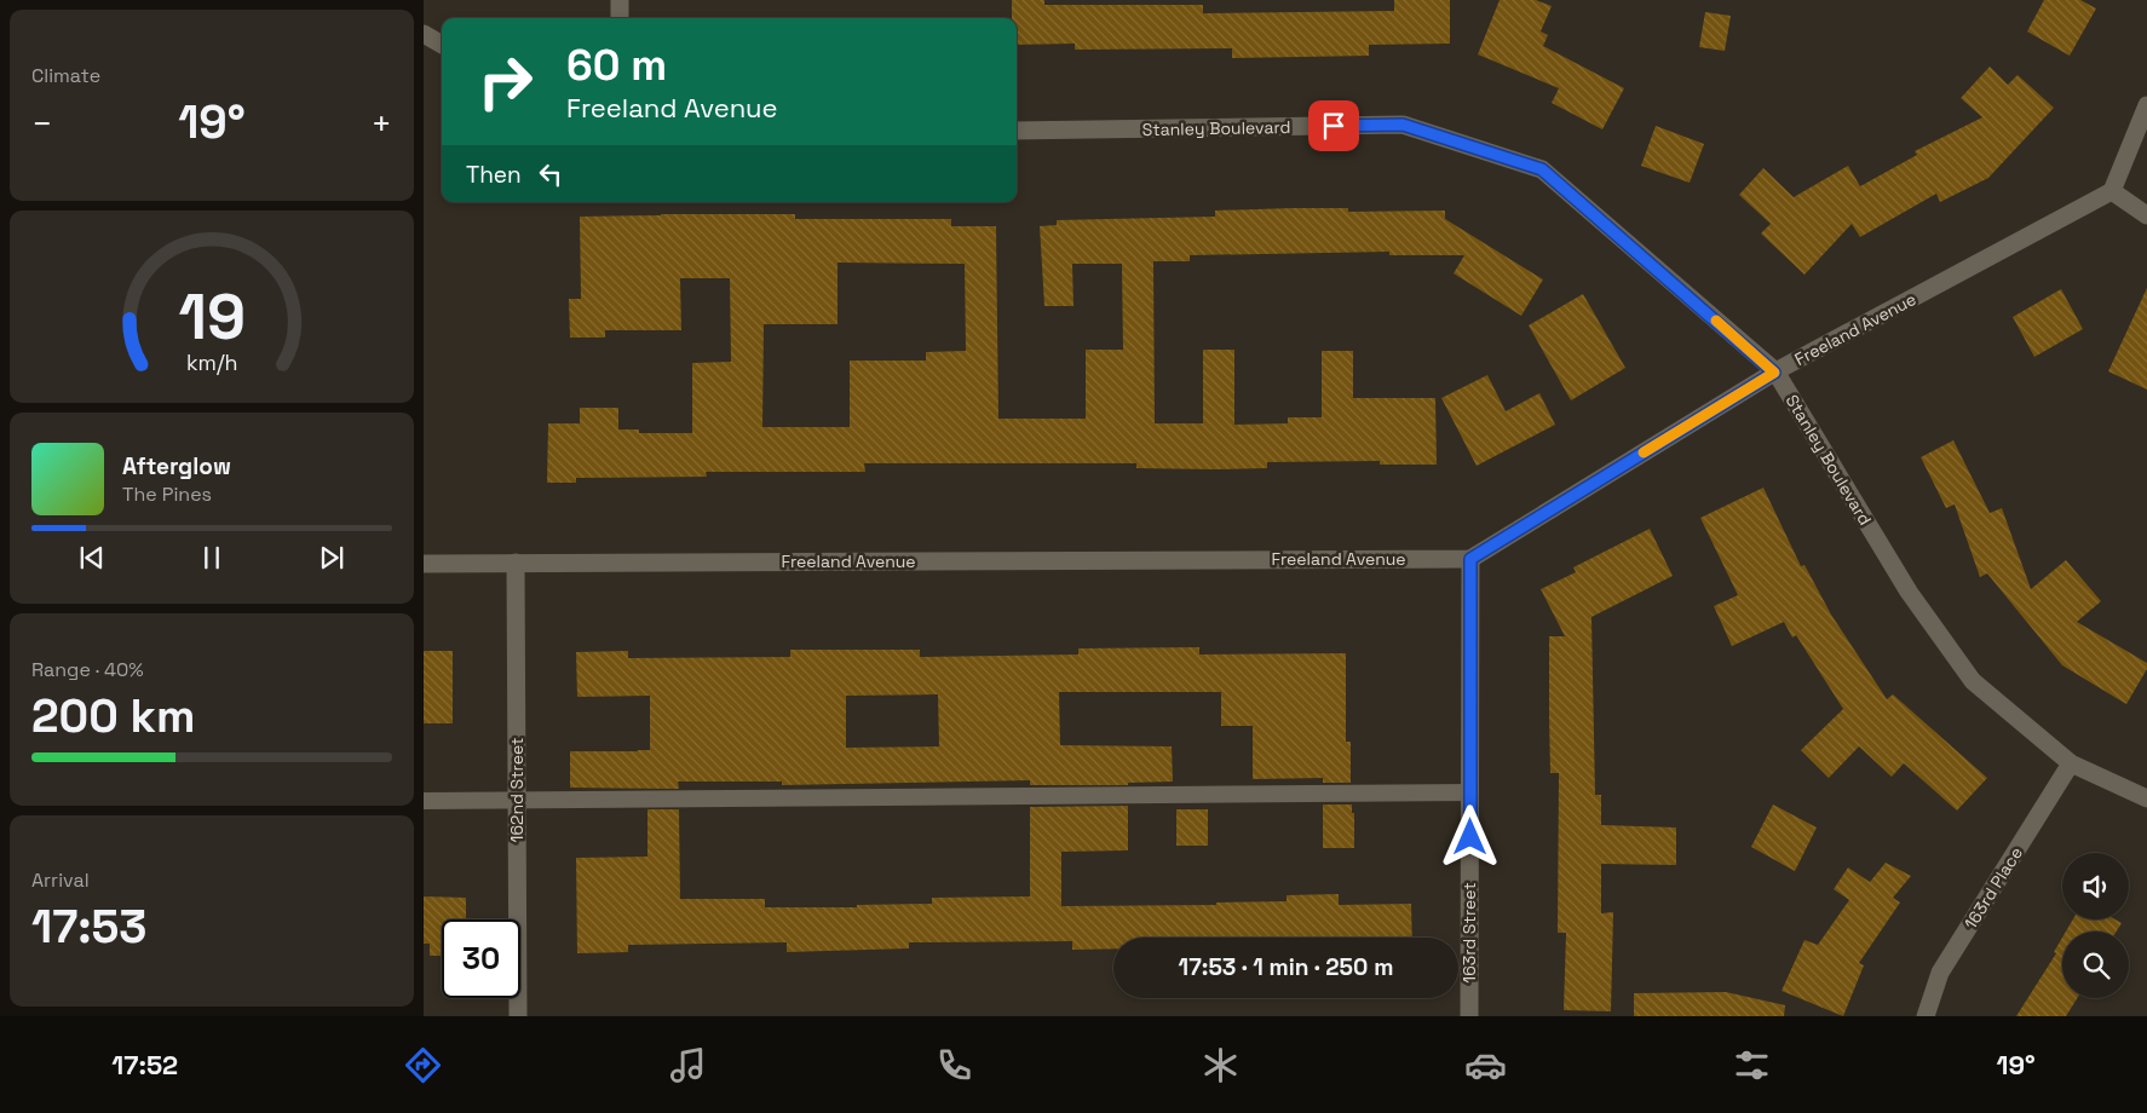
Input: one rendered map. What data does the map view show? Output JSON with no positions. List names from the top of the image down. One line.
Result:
{"streets":{"street":["Stanley Boulevard","Freeland Avenue","162nd Street","163rd Place","163rd Street"]},"crossings":[["Stanley Boulevard","Freeland Avenue"],["Stanley Boulevard","163rd Place"],["Freeland Avenue","162nd Street"],["Freeland Avenue","163rd Street"]],"page":{"tile":["Climate",["Range · 40%","200 km"],["Arrival","17:53"]],"turn":["60 m","Freeland Avenue"],"heat":["−","19°","+"],"then":"Then","song":["Afterglow","The Pines"],"limit":"30","trip":"17:53 · 1 min · 250 m","tabs":["17:52","19°"],"gauge":["19","km/h"]}}
